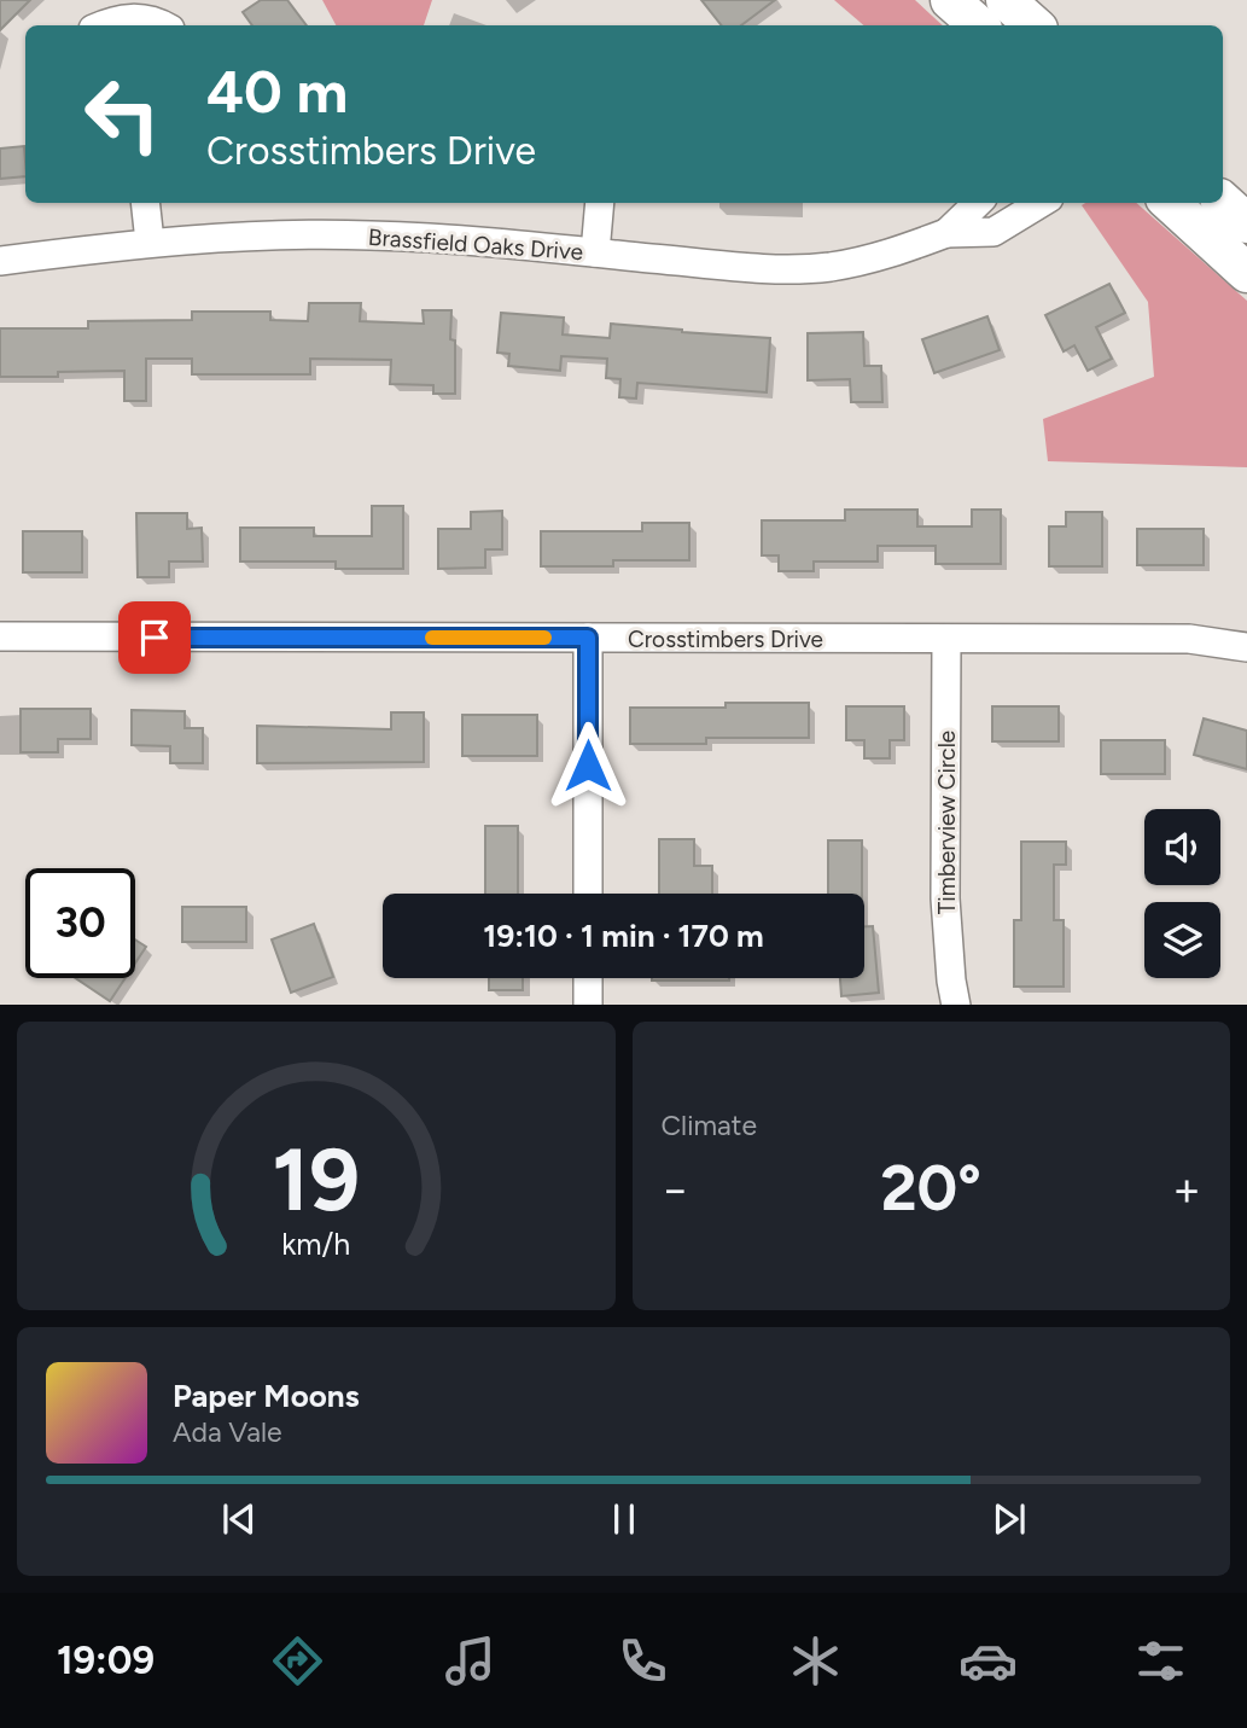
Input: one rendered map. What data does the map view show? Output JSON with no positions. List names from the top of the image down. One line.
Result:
{"streets":{"street":["Brassfield Oaks Drive","Crosstimbers Drive","Timberview Circle"]},"crossings":[["Crosstimbers Drive","Timberview Circle"]],"page":{"turn":["40 m","Crosstimbers Drive"],"limit":"30","trip":"19:10 · 1 min · 170 m","tile":"Climate","heat":["−","20°","+"],"song":["Paper Moons","Ada Vale"],"tabs":"19:09","gauge":["19","km/h"]}}
